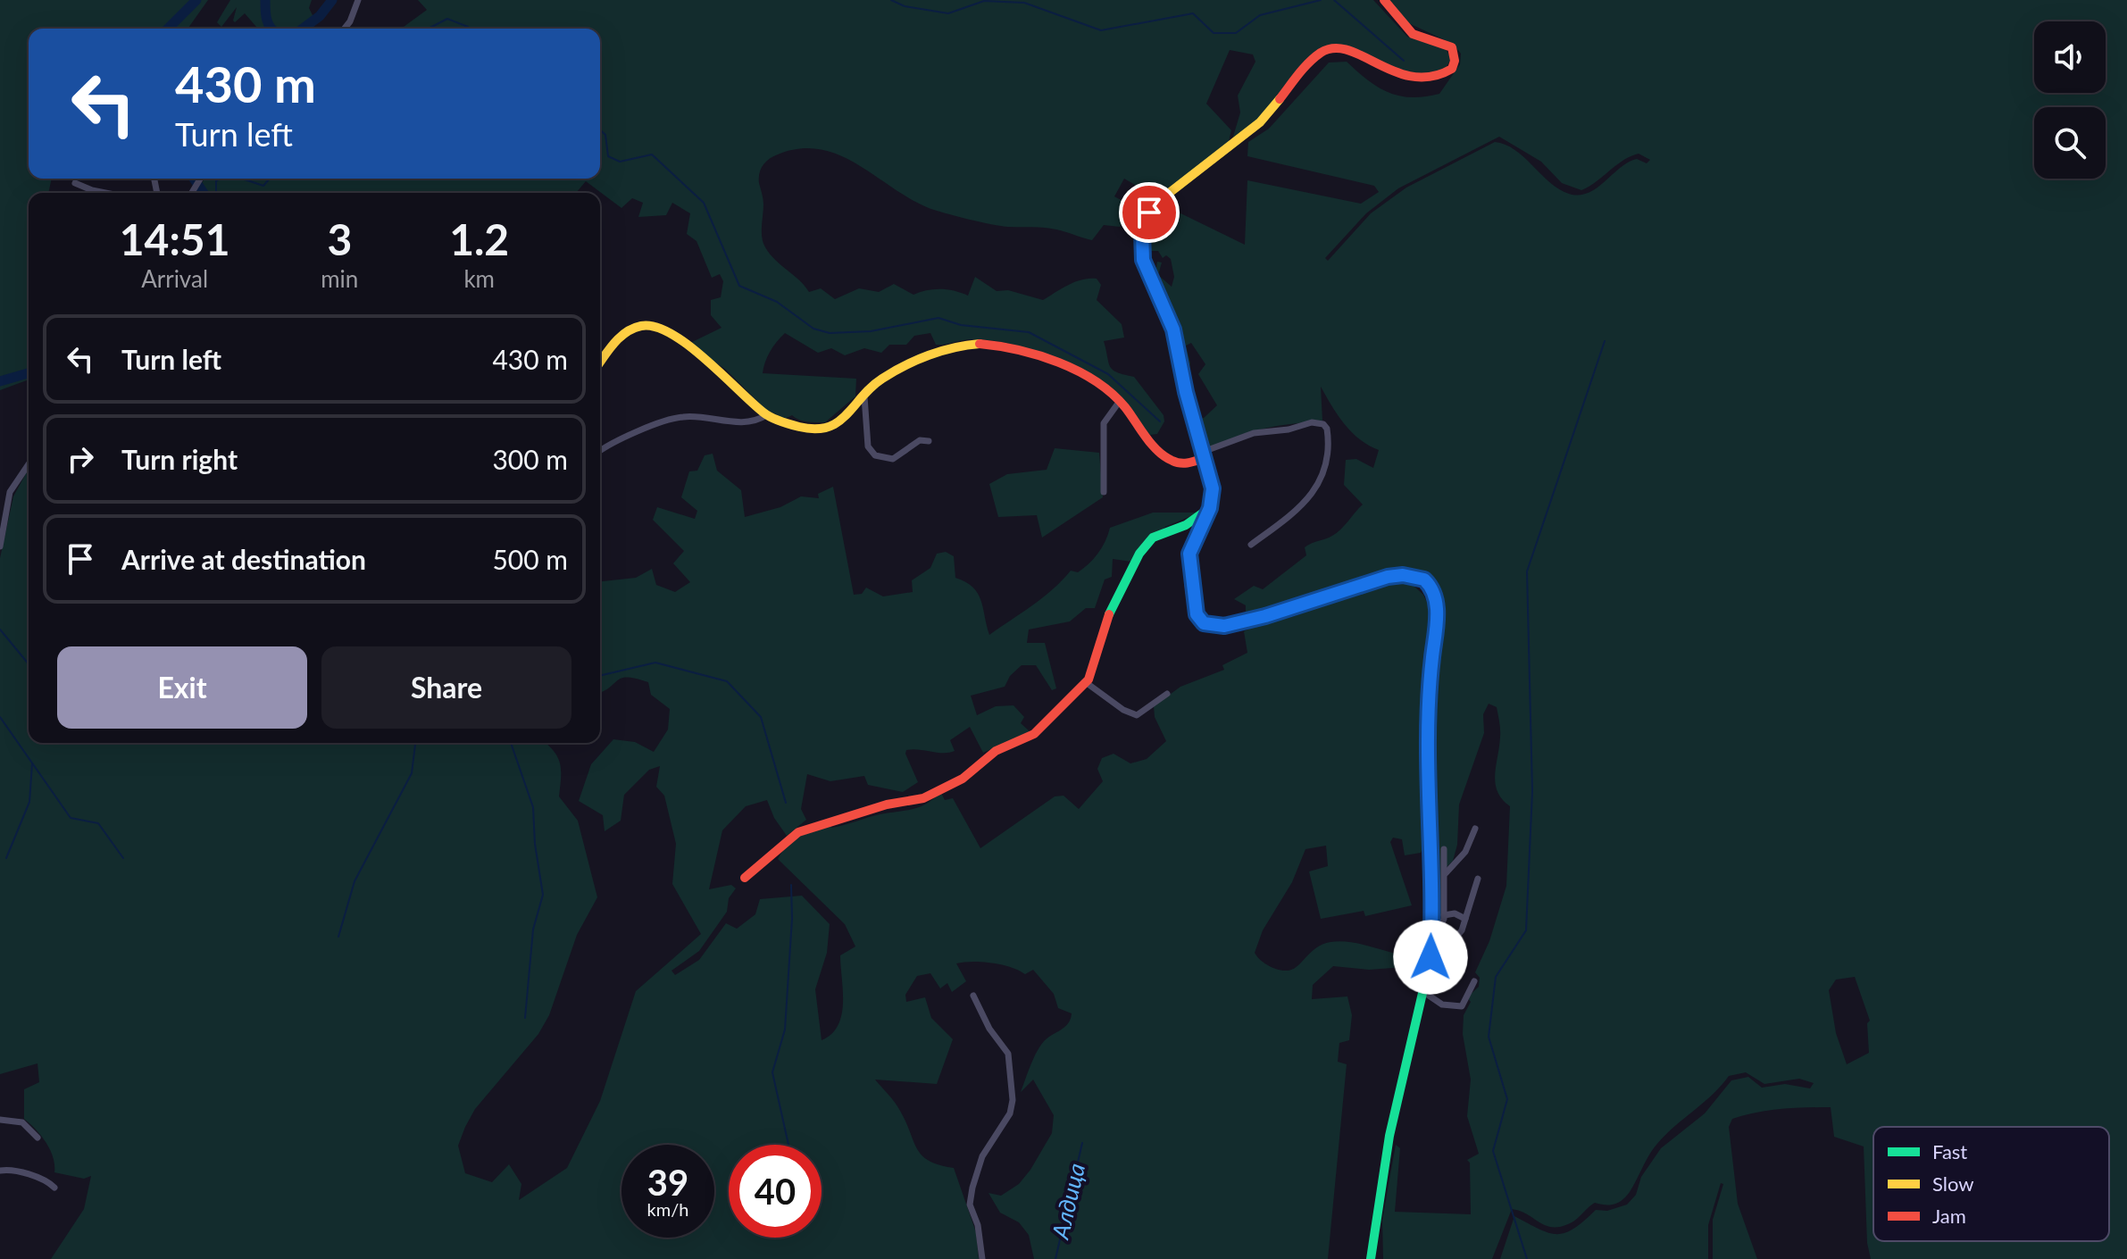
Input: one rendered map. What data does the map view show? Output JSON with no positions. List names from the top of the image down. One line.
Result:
{"water":["Алдица"],"legend":["Fast","Slow","Jam"],"page":{"turn":["430 m","Turn left"],"eta":["14:51","Arrival","3","min","1.2","km"],"list":[{"name":"Turn left","value":"430 m"},{"name":"Turn right","value":"300 m"},{"name":"Arrive at destination","value":"500 m"}],"buttons":["Exit","Share"],"speed":"39 km/h","limit":"40"}}
